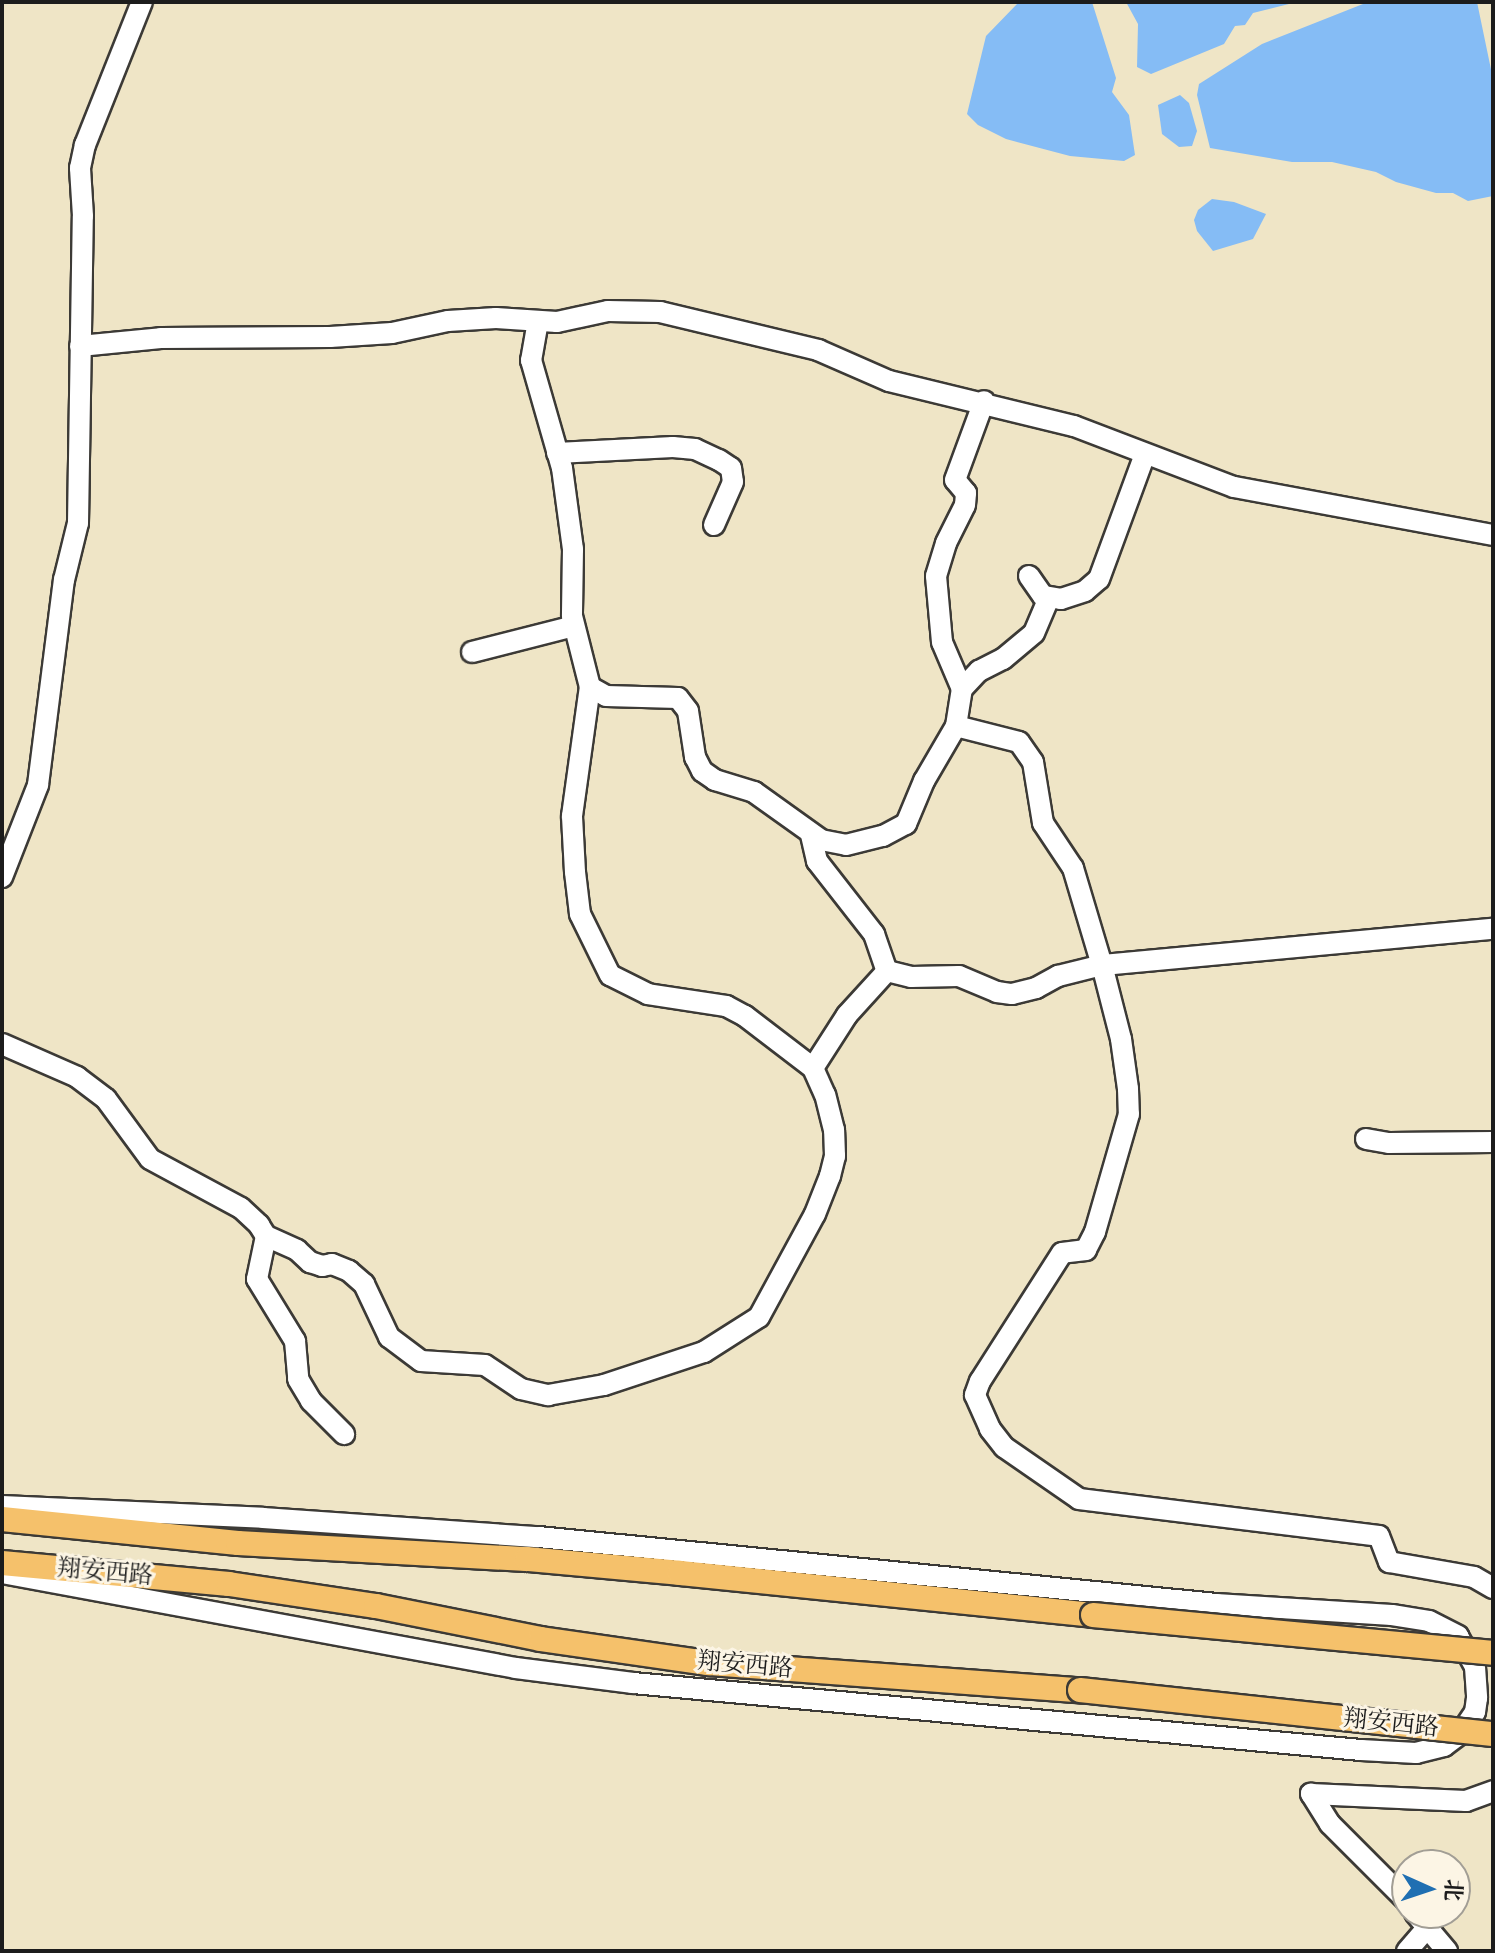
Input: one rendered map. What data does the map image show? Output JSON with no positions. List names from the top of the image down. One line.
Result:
{"streets":{"main road":["翔安西路"]},"north":"right"}
